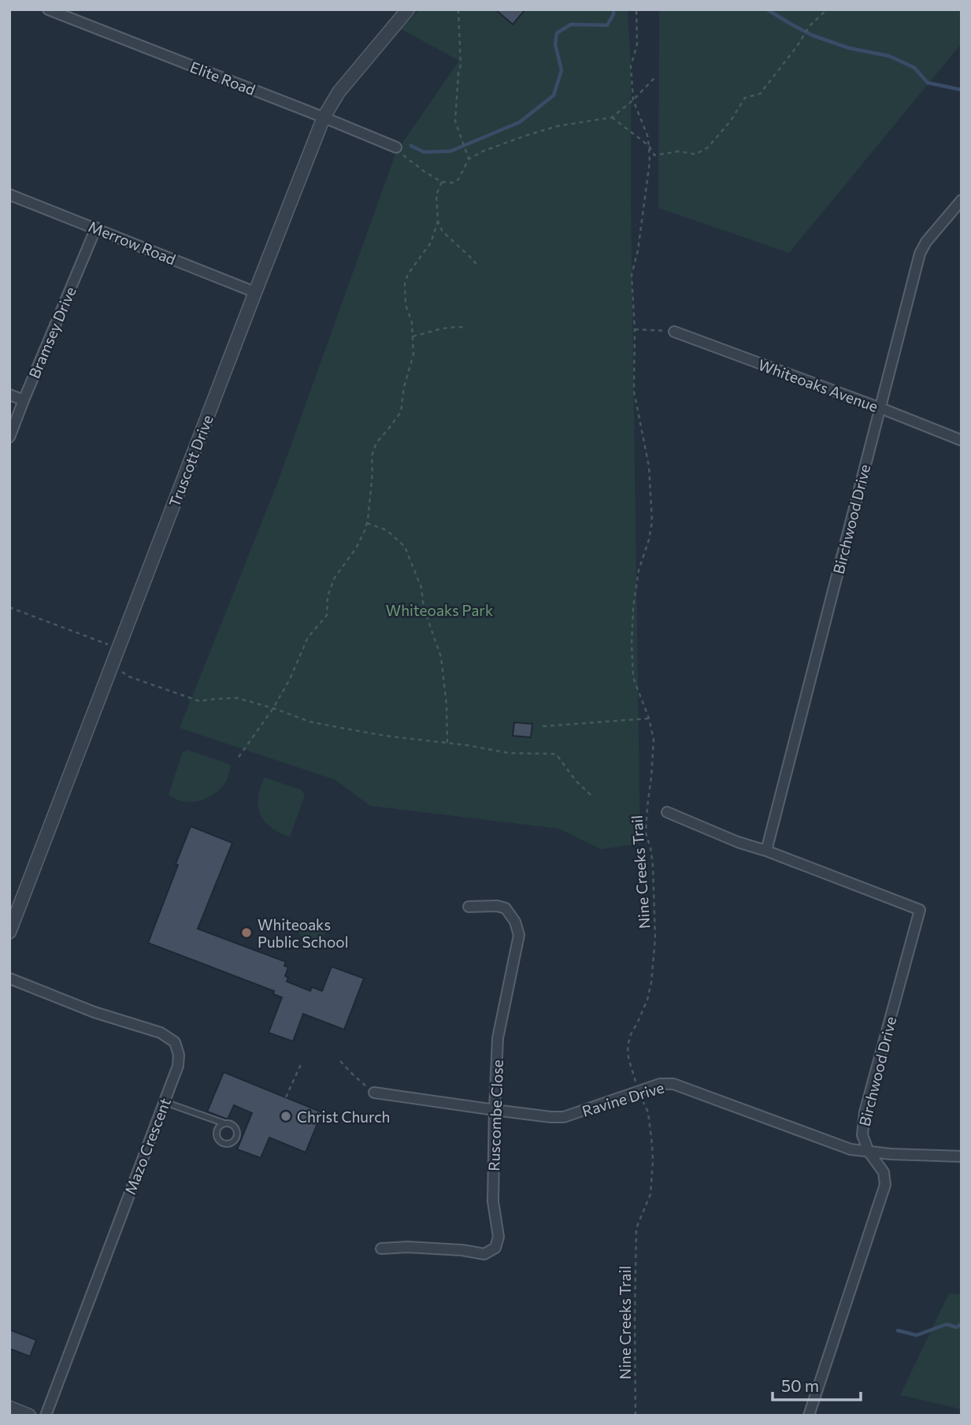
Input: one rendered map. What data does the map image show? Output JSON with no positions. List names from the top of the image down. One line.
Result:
{"streets":{"street":["Elite Road","Merrow Road","Bramsey Drive","Whiteoaks Avenue","Truscott Drive","Birchwood Drive","Ravine Drive","Ruscombe Close","Mazo Crescent"],"path":["Nine Creeks Trail"]},"crossings":[["Elite Road","Truscott Drive"],["Merrow Road","Bramsey Drive"],["Merrow Road","Truscott Drive"],["Whiteoaks Avenue","Birchwood Drive"],["Birchwood Drive","Ravine Drive"],["Nine Creeks Trail","Ravine Drive"],["Ravine Drive","Ruscombe Close"]],"parks":["Whiteoaks Park"],"places":["Whiteoaks Public School","Christ Church"],"scale_bar":"50 m"}
